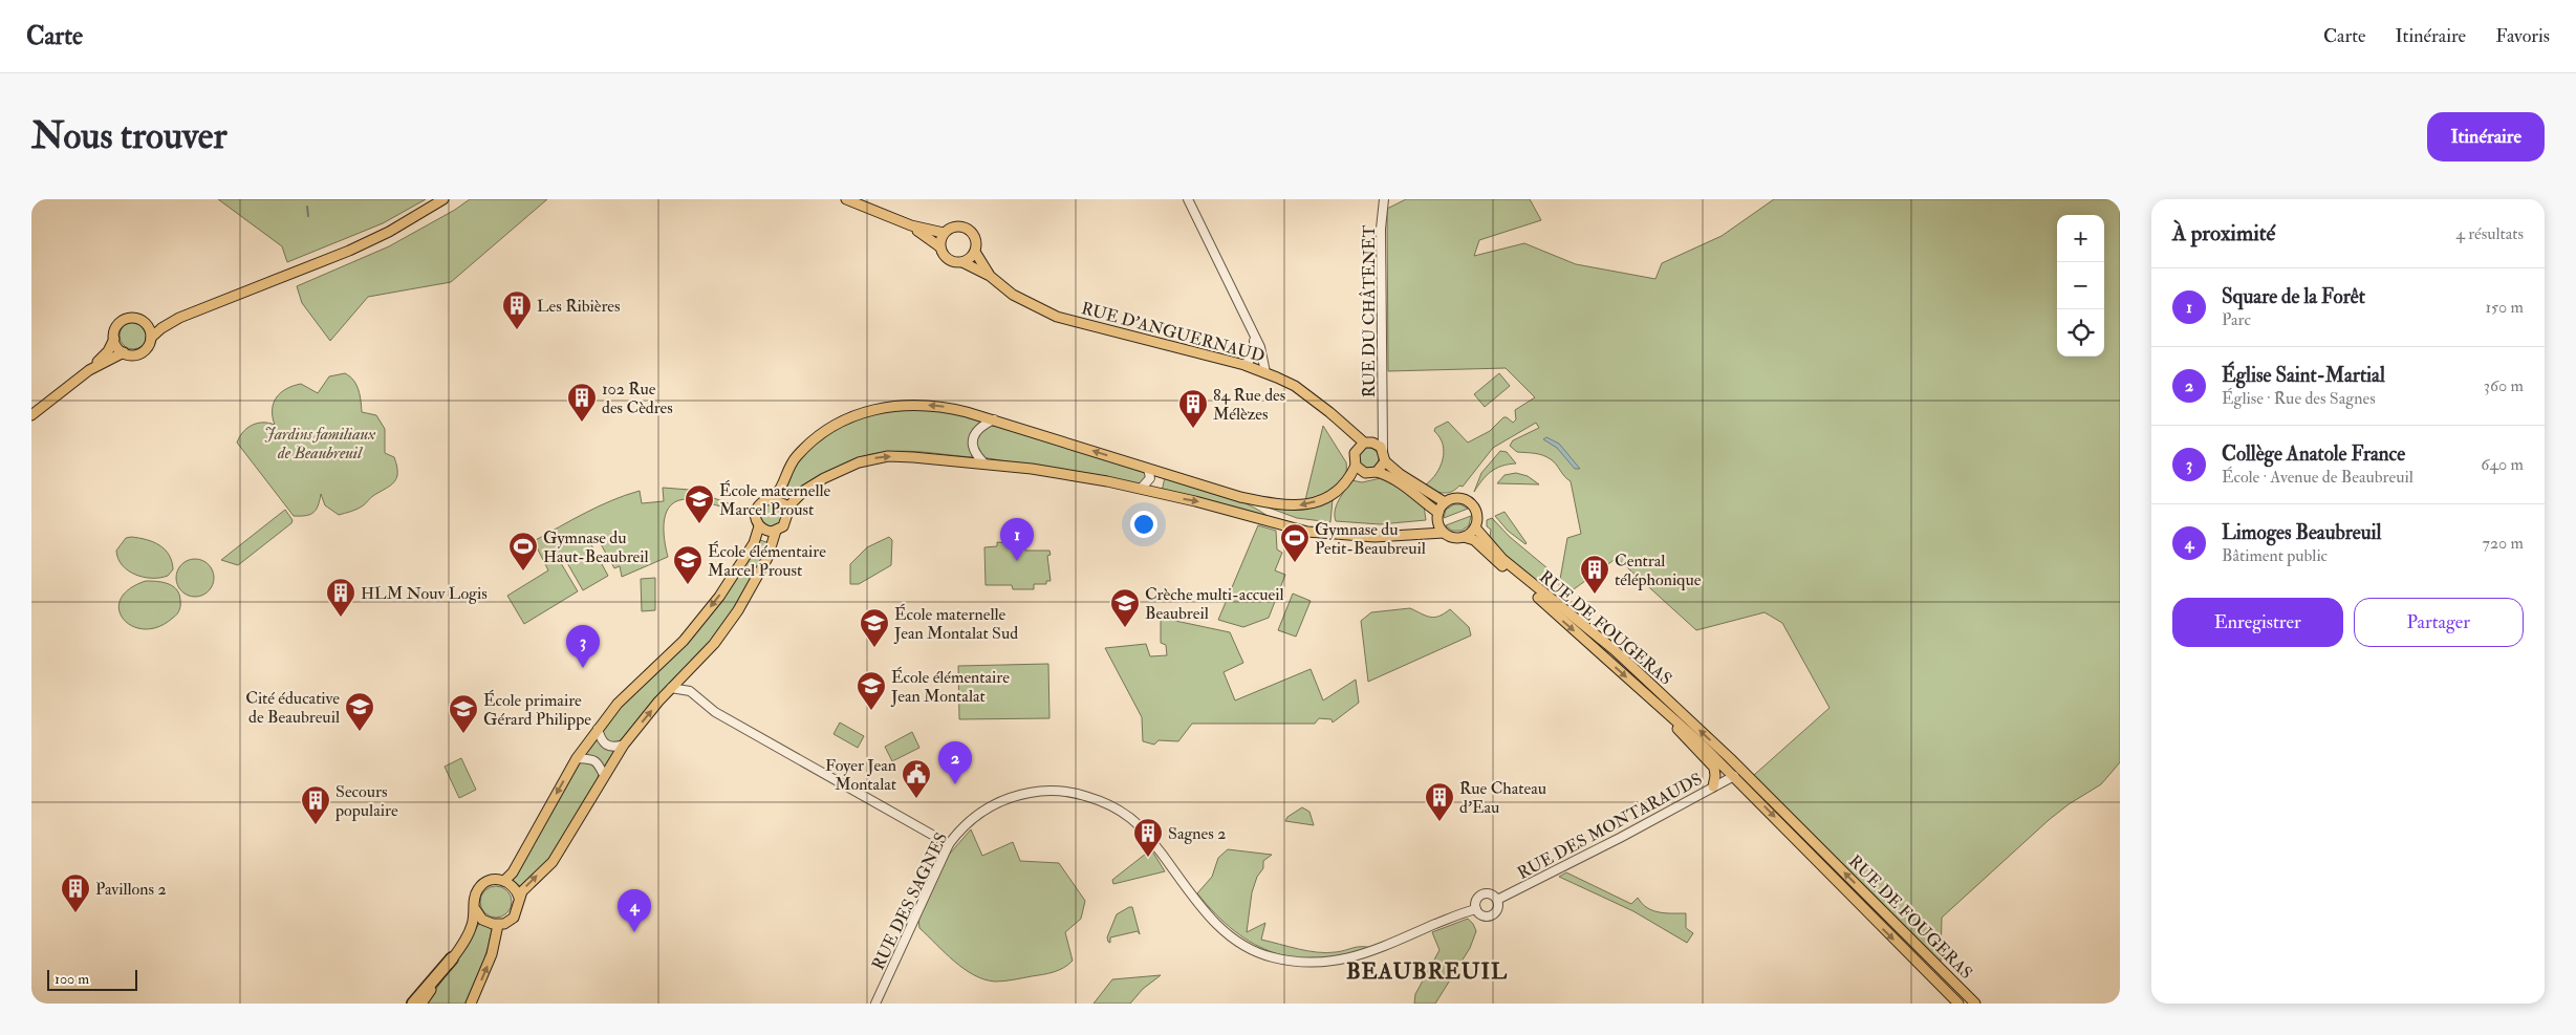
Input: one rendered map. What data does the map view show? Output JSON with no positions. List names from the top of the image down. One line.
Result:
{"streets":{"main road":["RUE D'ANGUERNAUD","RUE DE FOUGERAS"],"street":["RUE DU CHÂTENET","RUE DES MONTARAUDS","RUE DES SAGNES"]},"crossings":[["RUE DU CHÂTENET","RUE D'ANGUERNAUD"],["RUE DE FOUGERAS","RUE DES MONTARAUDS"],["RUE DES MONTARAUDS","RUE DES SAGNES"]],"districts":["BEAUBREUIL"],"parks":["Jardins familiaux de Beaubreuil"],"places":{"building":["Les Ribières","102 Rue des Cèdres","84 Rue des Mélèzes","Central téléphonique","HLM Nouv Logis","Rue Chateau d'Eau","Secours populaire","Sagnes 2","Pavillons 2"],"school or university":["École maternelle Marcel Proust","École élémentaire Marcel Proust","Crèche multi-accueil Beaubreil","École maternelle Jean Montalat Sud","École élémentaire Jean Montalat","Cité éducative de Beaubreuil","École primaire Gérard Philippe"],"sports":["Gymnase du Petit-Beaubreuil","Gymnase du Haut-Beaubreil"],"public building":["Foyer Jean Montalat"]},"scale_bar":"100 m","page":{"header":"Carte","nav":["Carte","Itinéraire","Favoris"],"buttons":["Itinéraire",["Enregistrer","Partager"]],"title":"Nous trouver","heading":["À proximité","4 résultats"],"map_buttons":["+","−"],"list":[{"mark":"1","name":"Square de la Forêt","note":"Parc","value":"150 m"},{"mark":"2","name":"Église Saint-Martial","note":"Église · Rue des Sagnes","value":"360 m"},{"mark":"3","name":"Collège Anatole France","note":"École · Avenue de Beaubreuil","value":"640 m"},{"mark":"4","name":"Limoges Beaubreuil","note":"Bâtiment public","value":"720 m"}],"pins":["1","3","2","4"],"scale":"100 m"}}
